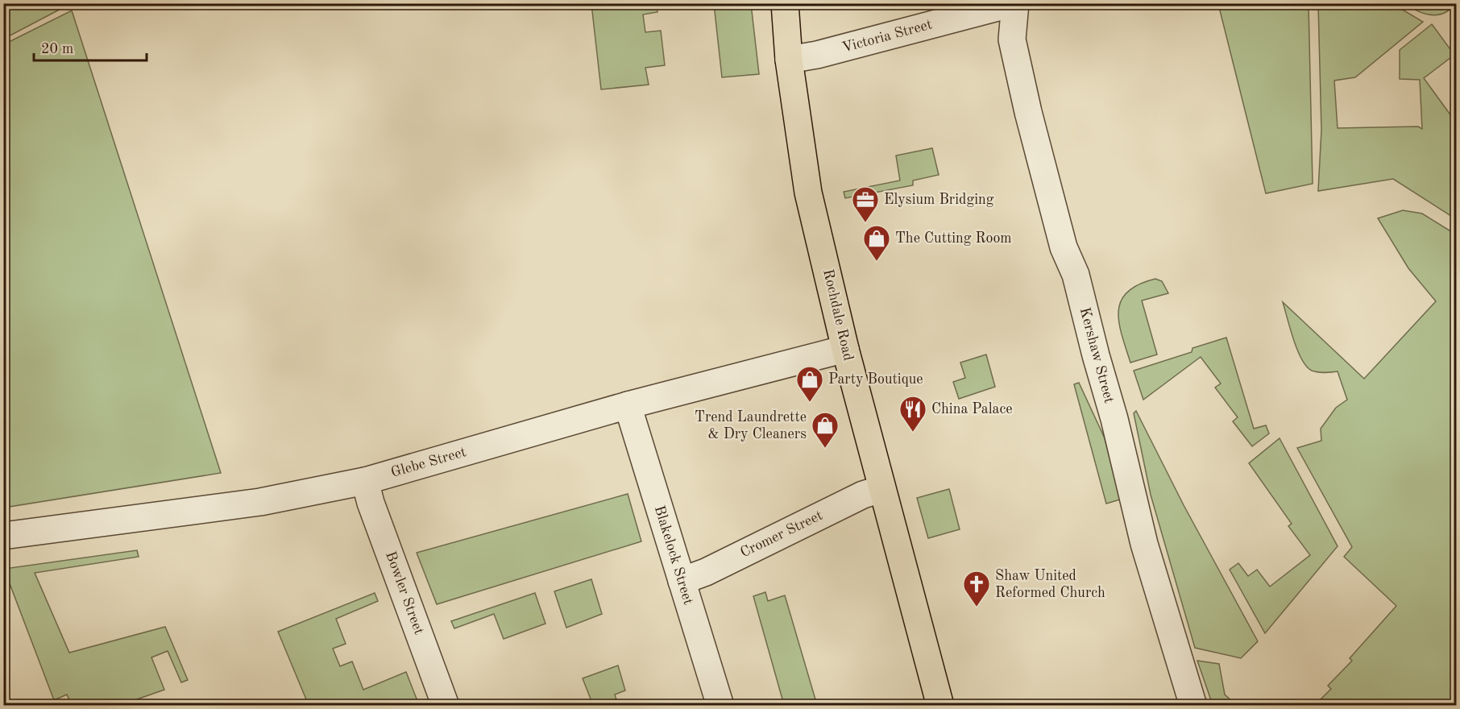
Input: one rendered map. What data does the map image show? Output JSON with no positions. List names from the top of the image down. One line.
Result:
{"streets":{"main road":["Rochdale Road"],"street":["Victoria Street","Kershaw Street","Glebe Street","Cromer Street","Blakelock Street","Bowler Street"]},"crossings":[["Victoria Street","Rochdale Road"],["Victoria Street","Kershaw Street"],["Rochdale Road","Glebe Street"],["Rochdale Road","Cromer Street"],["Glebe Street","Blakelock Street"],["Glebe Street","Bowler Street"],["Cromer Street","Blakelock Street"]],"places":{"office":["Elysium Bridging"],"shop":["The Cutting Room","Party Boutique","Trend Laundrette & Dry Cleaners"],"restaurant":["China Palace"],"church":["Shaw United Reformed Church"]},"scale_bar":"20 m"}
